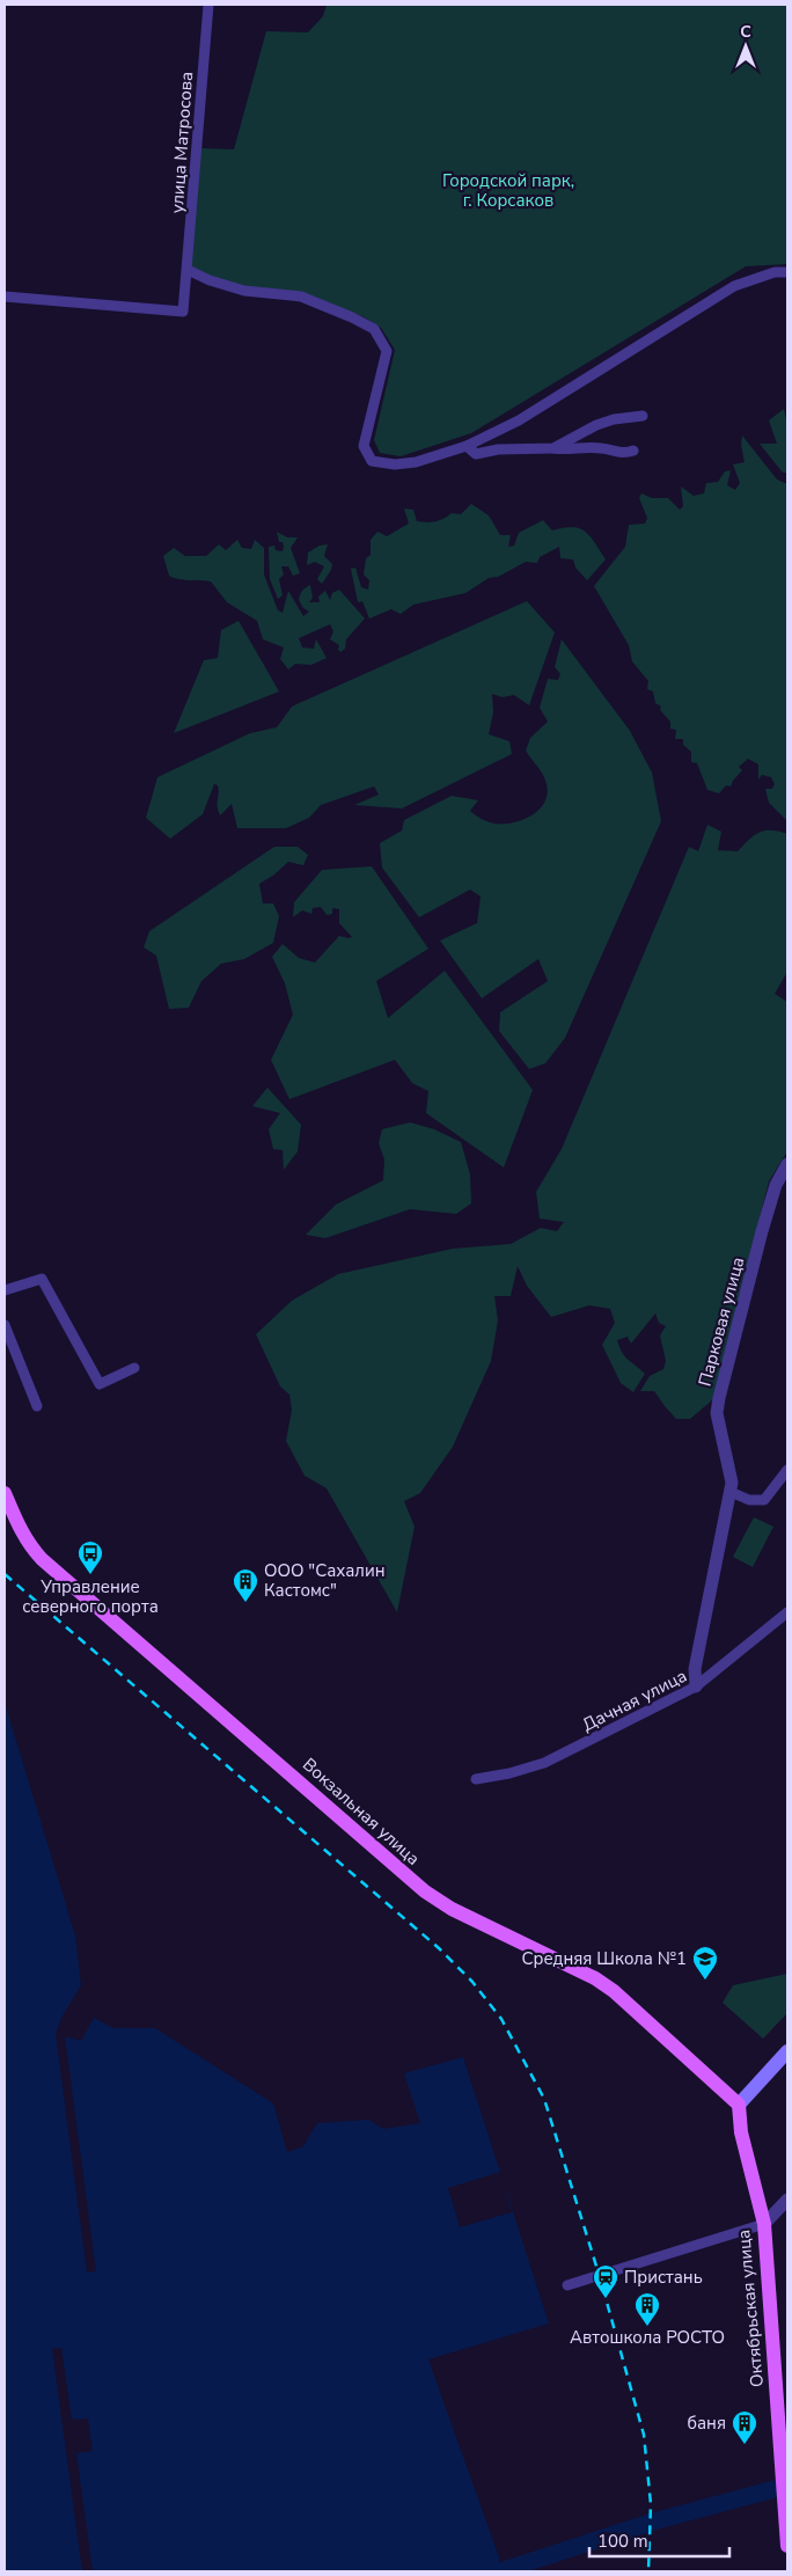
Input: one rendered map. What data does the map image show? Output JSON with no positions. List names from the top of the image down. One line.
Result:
{"streets":{"main road":["Вокзальная улица","Октябрьская улица"],"street":["улица Матросова","Парковая улица","Дачная улица"]},"crossings":[["Парковая улица","Дачная улица"],["Вокзальная улица","Октябрьская улица"]],"parks":["Городской парк, г. Корсаков"],"places":{"bus stop":["Управление северного порта"],"building":["ООО \"Сахалин Кастомс\"","Автошкола РОСТО","баня"],"school or university":["Средняя Школа №1"],"station":["Пристань"]},"scale_bar":"100 m","north":"top"}
